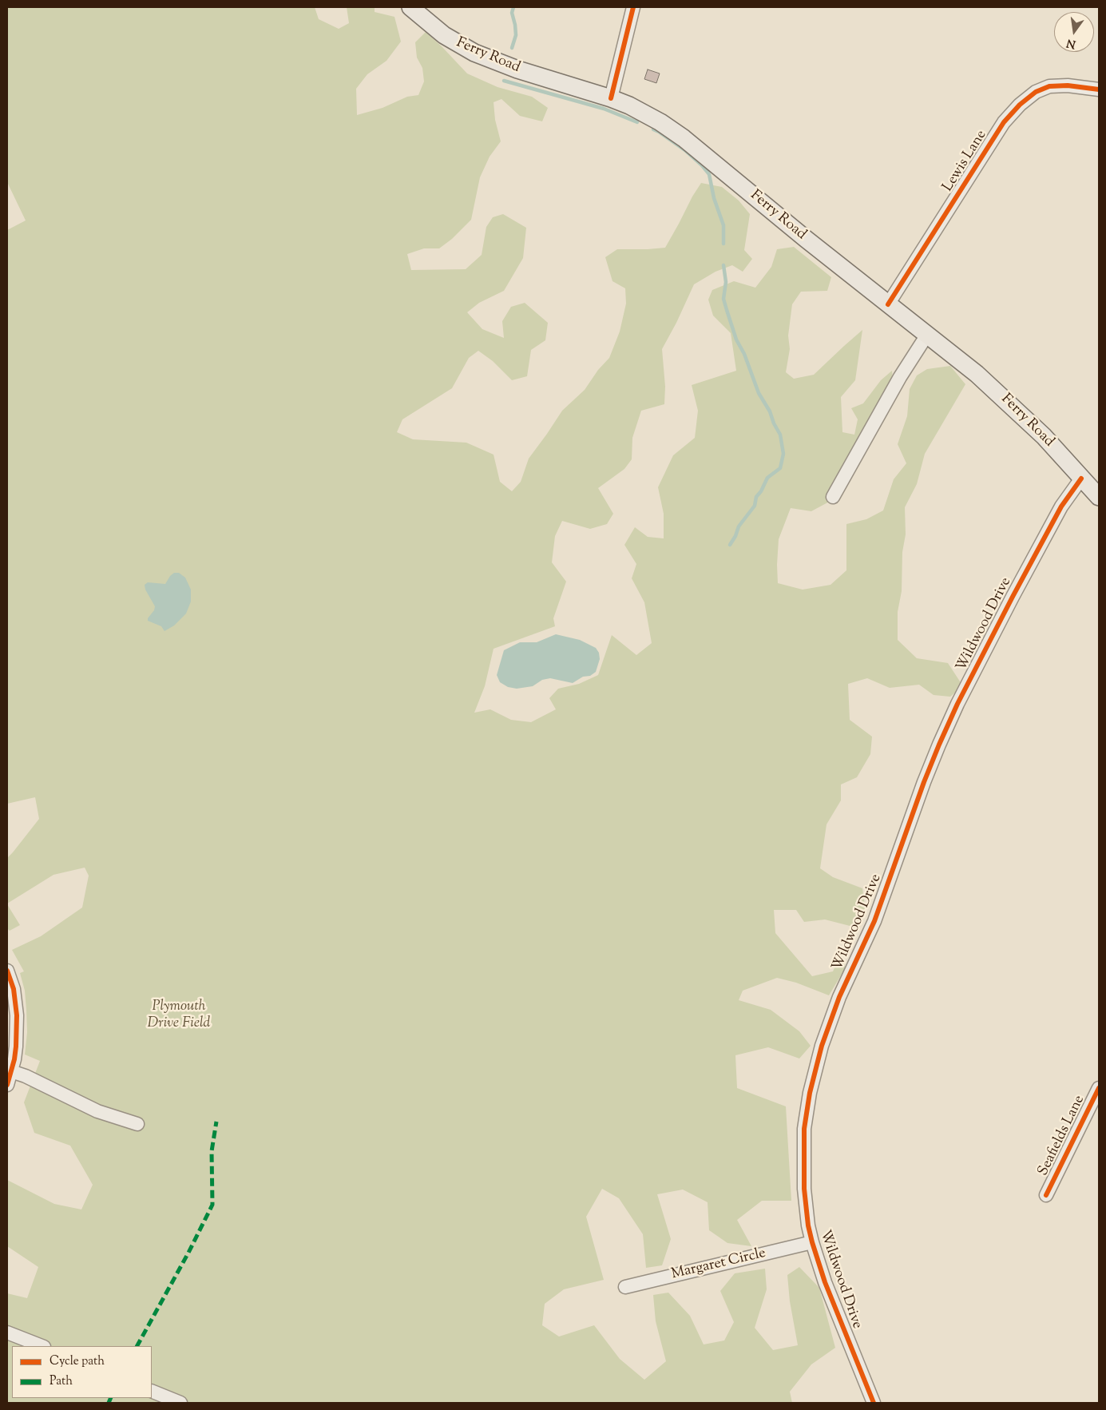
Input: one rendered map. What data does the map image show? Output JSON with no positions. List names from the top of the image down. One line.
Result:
{"streets":{"main road":["Ferry Road"],"street":["Lewis Lane","Wildwood Drive","Seafields Lane","Margaret Circle"]},"crossings":[["Ferry Road","Lewis Lane"],["Ferry Road","Wildwood Drive"],["Wildwood Drive","Margaret Circle"]],"parks":["Plymouth Drive Field"],"legend":["Cycle path","Path"],"north":"bottom"}
